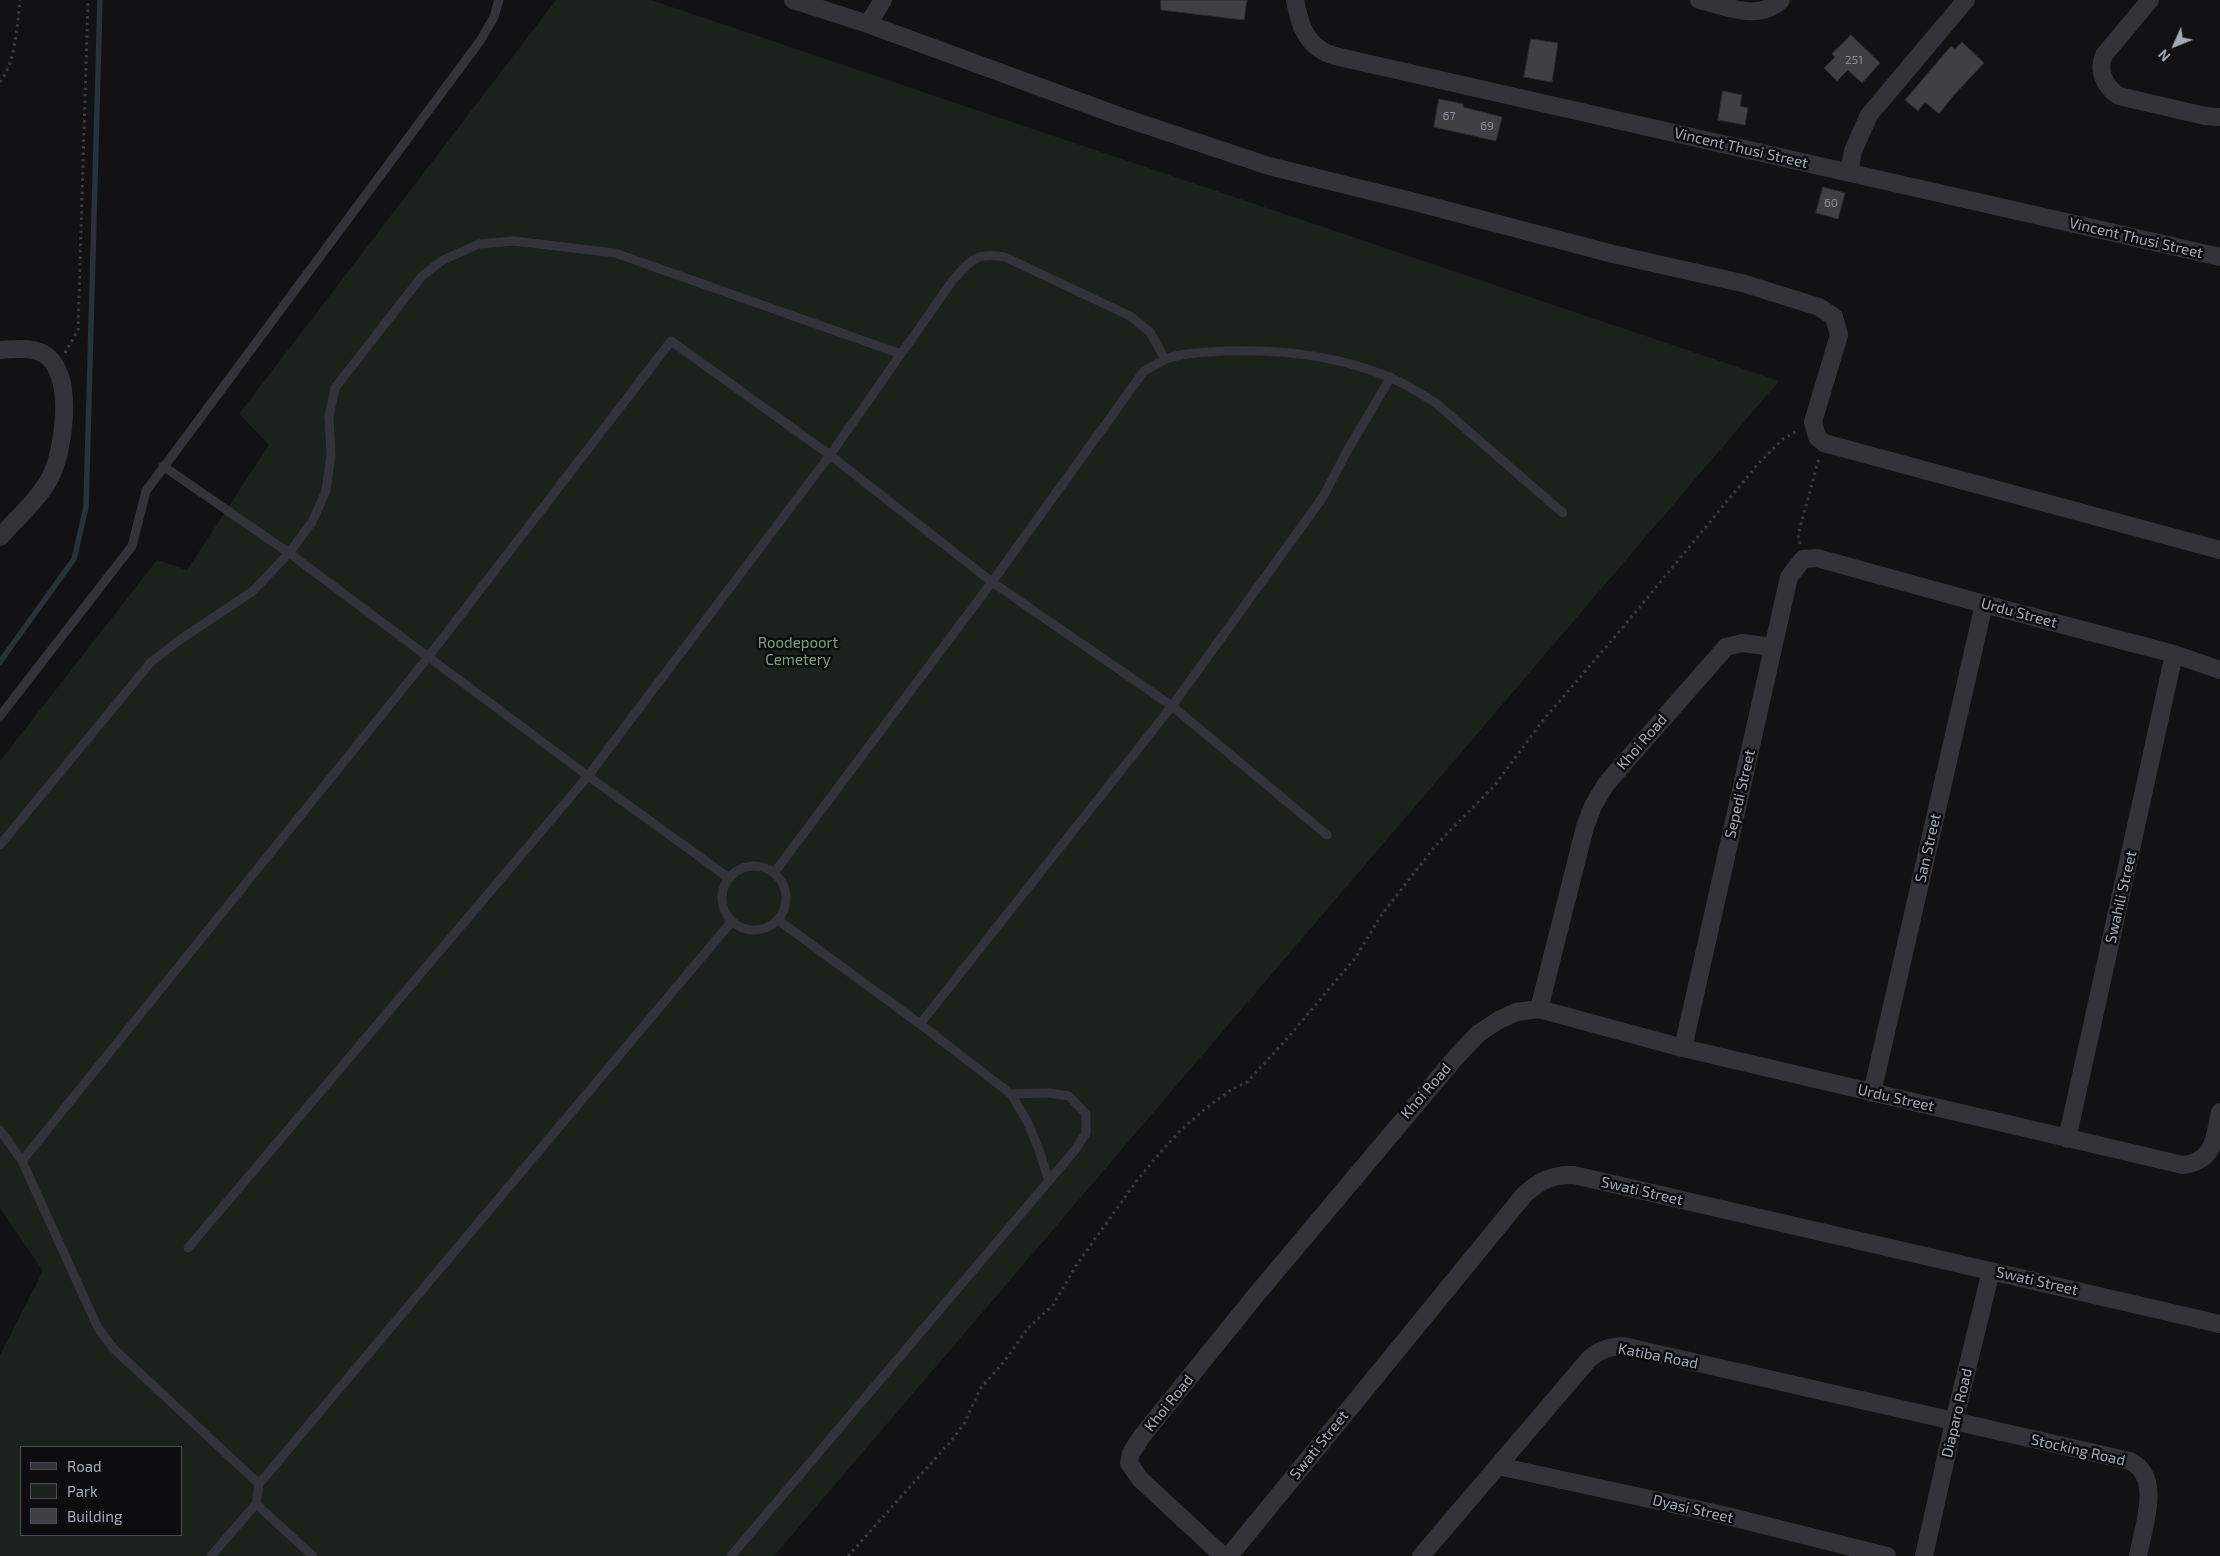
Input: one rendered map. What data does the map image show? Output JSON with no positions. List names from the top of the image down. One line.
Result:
{"streets":{"street":["Vincent Thusi Street","Urdu Street","Khoi Road","Sepedi Street","San Street","Swahili Street","Swati Street","Katiba Road","Diaparo Road","Stocking Road","Dyasi Street"]},"crossings":[["Urdu Street","Khoi Road"],["Urdu Street","Sepedi Street"],["Urdu Street","San Street"],["Urdu Street","Swahili Street"],["Khoi Road","Sepedi Street"],["Swati Street","Diaparo Road"],["Katiba Road","Diaparo Road"],["Katiba Road","Stocking Road"],["Katiba Road","Dyasi Street"],["Diaparo Road","Stocking Road"]],"parks":["Roodepoort Cemetery"],"house_numbers":["251","67","69","60"],"legend":["Road","Park","Building"],"north":"bottom left"}
